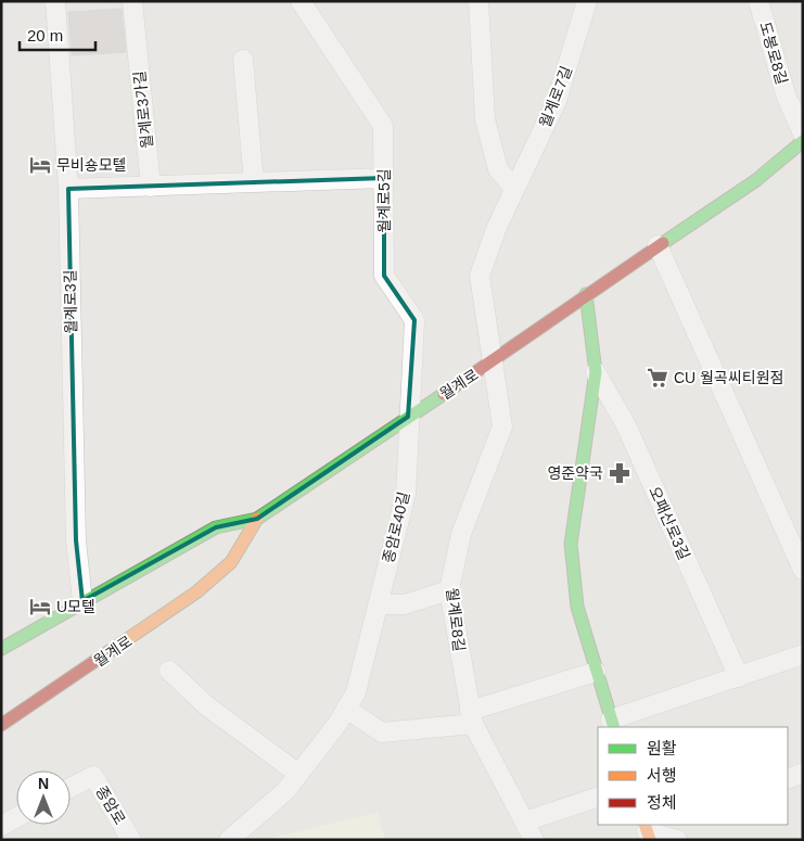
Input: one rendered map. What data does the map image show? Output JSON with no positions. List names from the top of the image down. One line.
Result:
{"streets":{"main road":["월계로","오패산로3길"],"street":["도봉로8길","월계로7길","월계로3가길","월계로5길","월계로3길","종암로40길","월계로8길","종암로"]},"crossings":[["월계로7길","월계로"],["월계로7길","월계로8길"],["월계로5길","월계로"],["월계로5길","종암로40길"],["월계로3길","월계로"],["월계로","오패산로3길"],["월계로","종암로40길"],["월계로","월계로8길"]],"places":{"hotel":["무비숑모텔","U모텔"],"supermarket":["CU 월곡씨티원점"],"pharmacy":["영준약국"]},"legend":["원활","서행","정체"],"scale_bar":"20 m","north":"top"}
